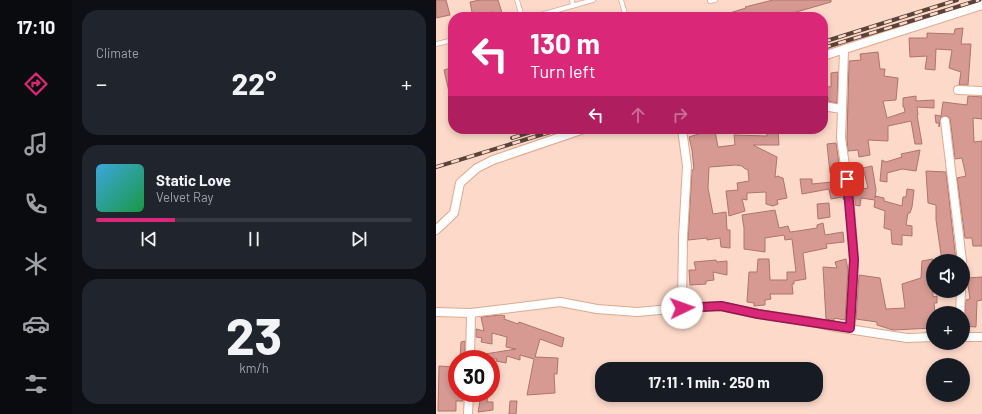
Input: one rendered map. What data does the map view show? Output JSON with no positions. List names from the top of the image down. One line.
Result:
{"page":{"tabs":"17:10","tile":["Climate",["23","km/h"]],"turn":["130 m","Turn left"],"heat":["−","22°","+"],"song":["Static Love","Velvet Ray"],"map_buttons":["+","−"],"limit":"30","trip":"17:11 · 1 min · 250 m"}}
